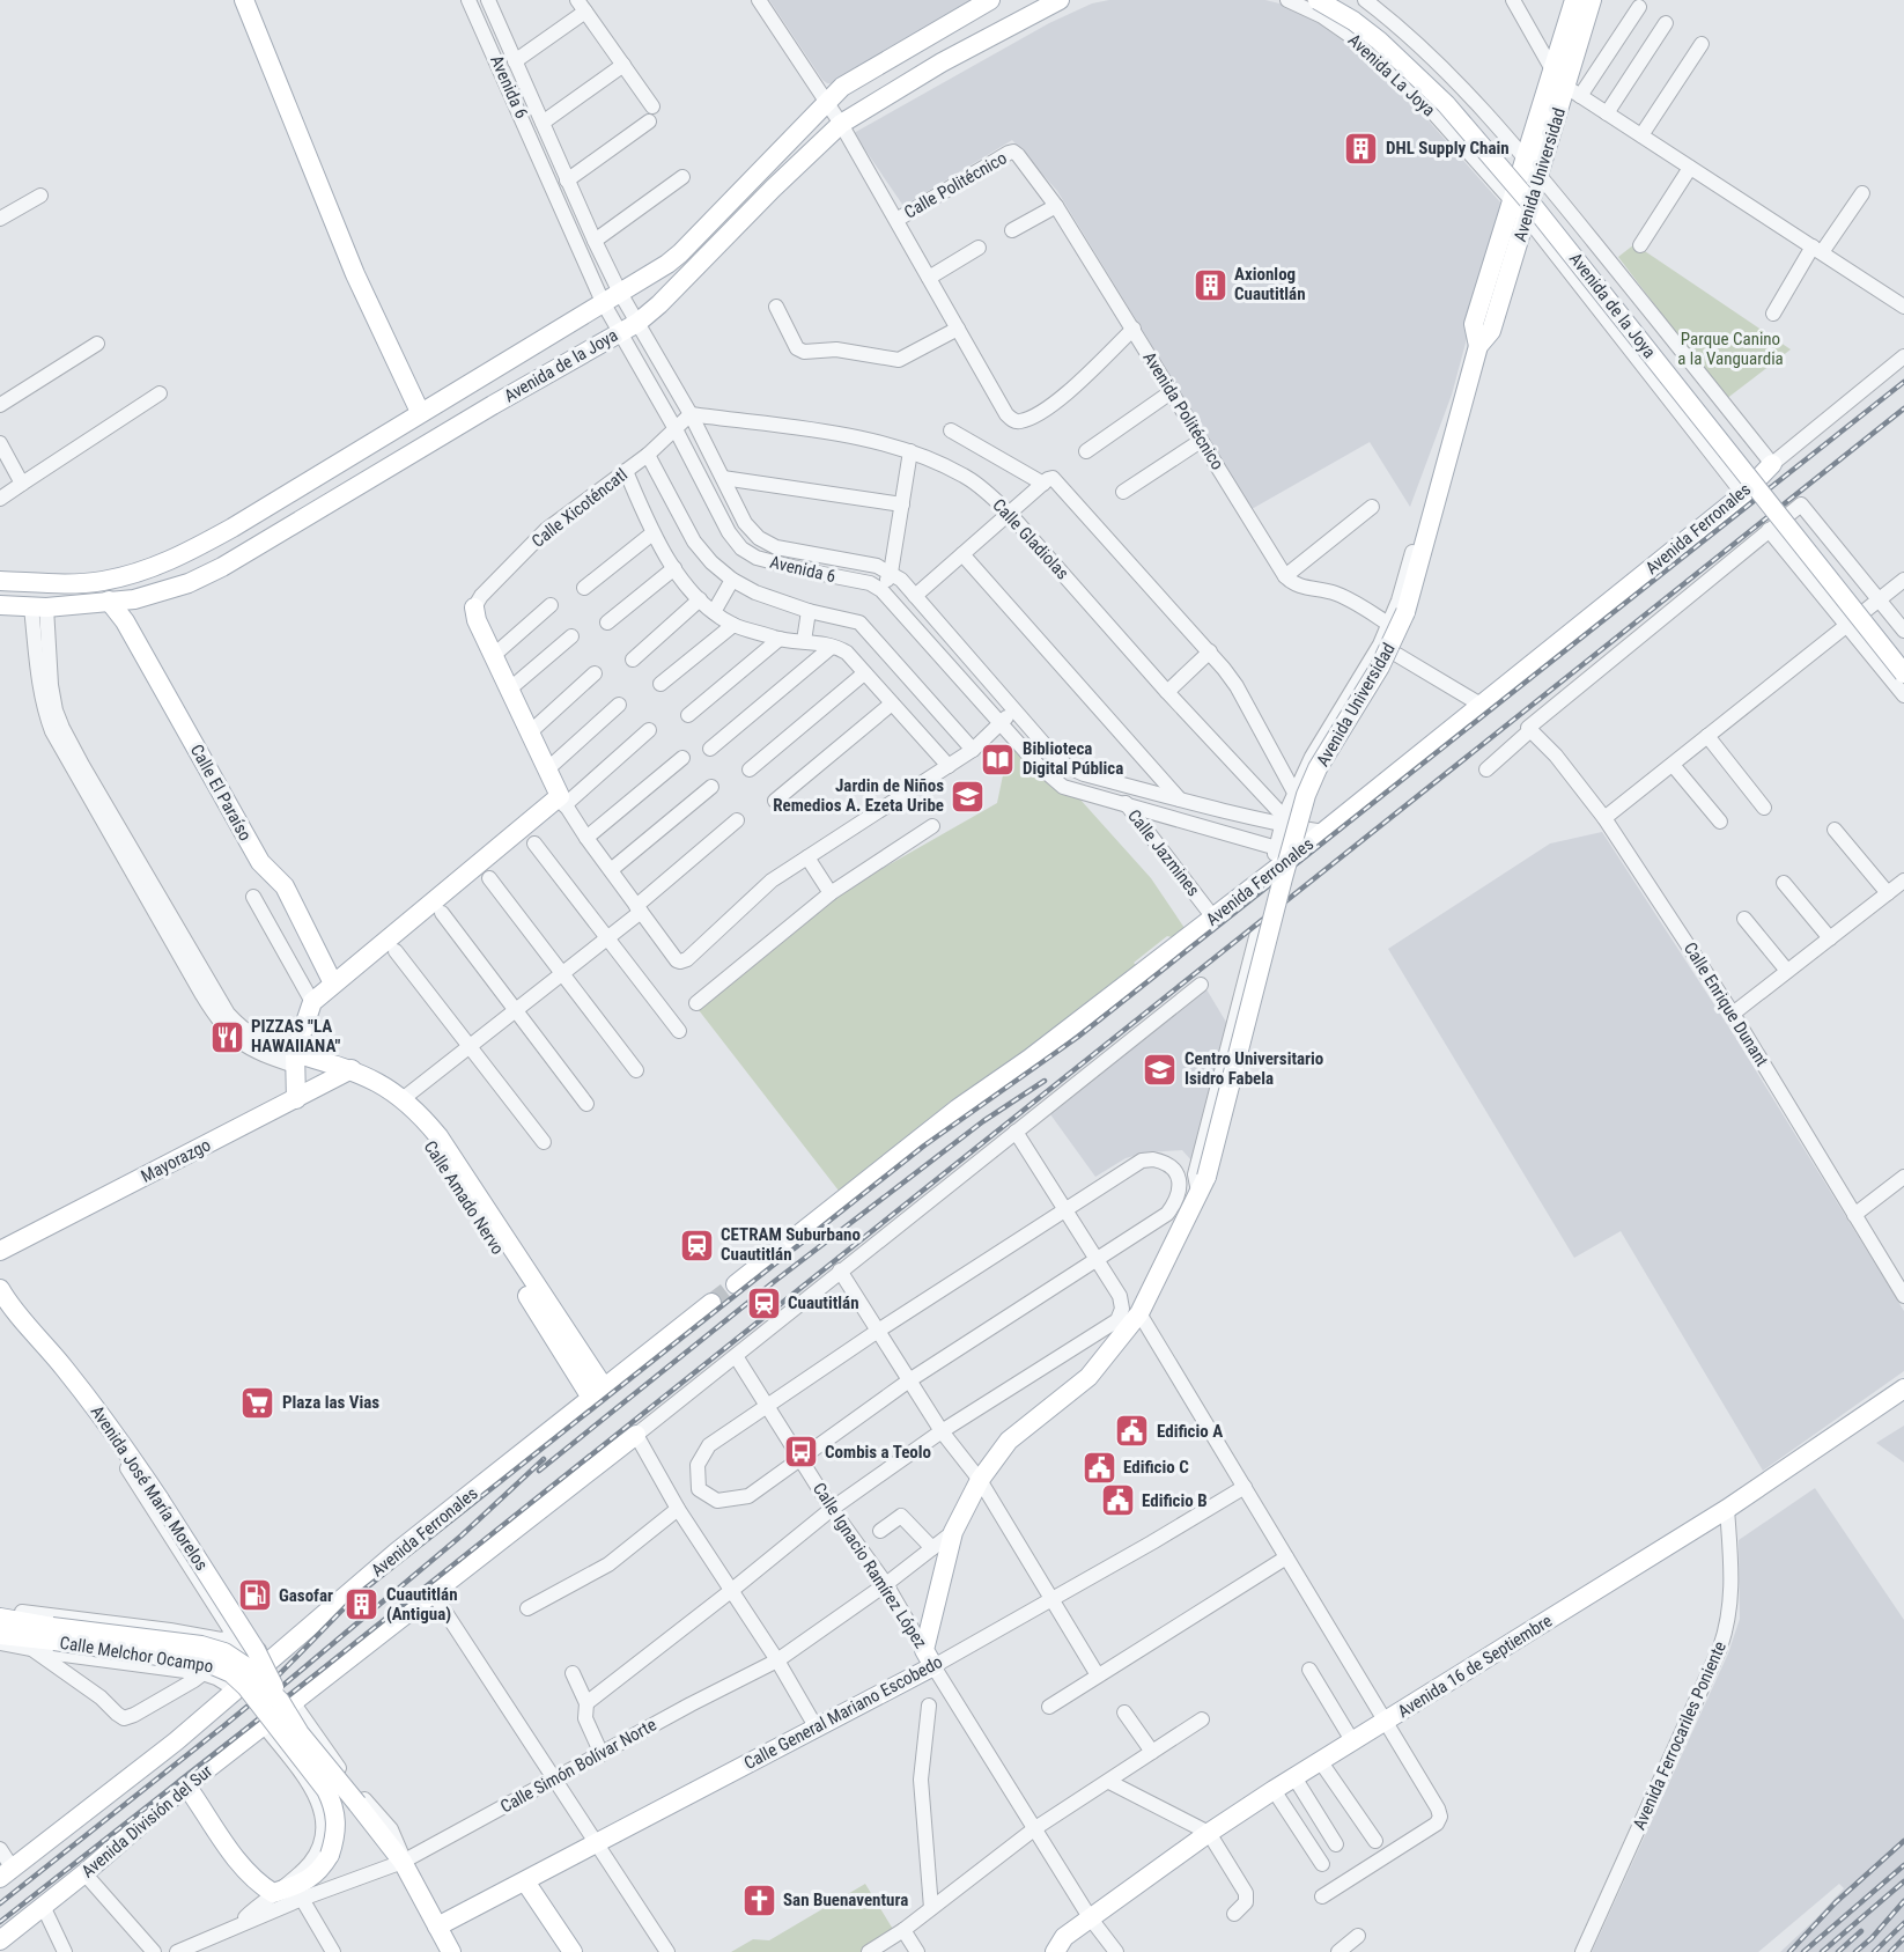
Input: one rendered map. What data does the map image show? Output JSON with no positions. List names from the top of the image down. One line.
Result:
{"streets":{"main road":["Avenida Universidad","Avenida de la Joya","Avenida Ferronales","Calle El Paraíso","Mayorazgo","Calle Amado Nervo","Avenida José María Morelos","Calle Melchor Ocampo","Avenida 16 de Septiembre","Calle General Mariano Escobedo","Avenida División del Sur"],"street":["Avenida La Joya","Avenida 6","Calle Politécnico","Avenida Politécnico","Calle Xicoténcatl","Calle Gladiolas","Calle Jazmines","Calle Enrique Dunant","Calle Ignacio Ramírez López","Avenida Ferrocariles Poniente","Calle Simón Bolívar Norte"]},"crossings":[["Avenida La Joya","Avenida Universidad"],["Avenida La Joya","Avenida Ferronales"],["Avenida 6","Avenida Universidad"],["Avenida 6","Avenida de la Joya"],["Avenida 6","Calle Xicoténcatl"],["Avenida 6","Avenida Ferronales"],["Avenida 6","Calle Gladiolas"],["Avenida 6","Calle Jazmines"],["Avenida Universidad","Avenida Ferronales"],["Avenida Universidad","Calle Gladiolas"],["Calle Politécnico","Avenida Politécnico"],["Avenida de la Joya","Calle El Paraíso"],["Calle Xicoténcatl","Calle Gladiolas"],["Avenida Ferronales","Calle Jazmines"],["Avenida Ferronales","Calle Amado Nervo"],["Avenida Ferronales","Calle Melchor Ocampo"],["Mayorazgo","Calle Amado Nervo"],["Avenida José María Morelos","Calle Melchor Ocampo"],["Avenida José María Morelos","Avenida División del Sur"],["Calle Ignacio Ramírez López","Avenida 16 de Septiembre"],["Calle Ignacio Ramírez López","Calle General Mariano Escobedo"],["Calle Ignacio Ramírez López","Calle Simón Bolívar Norte"],["Calle Melchor Ocampo","Calle General Mariano Escobedo"],["Calle Melchor Ocampo","Calle Simón Bolívar Norte"],["Calle Melchor Ocampo","Avenida División del Sur"],["Avenida 16 de Septiembre","Avenida Ferrocariles Poniente"]],"parks":["Parque Canino a la Vanguardia"],"places":{"building":["DHL Supply Chain","Axionlog Cuautitlán","Cuautitlán (Antigua)"],"library":["Biblioteca Digital Pública"],"school or university":["Jardin de Niños Remedios A. Ezeta Uribe","Centro Universitario Isidro Fabela"],"restaurant":["PIZZAS \"LA HAWAIIANA\""],"station":["CETRAM Suburbano Cuautitlán","Cuautitlán"],"supermarket":["Plaza las Vias"],"public building":["Edificio A","Edificio C","Edificio B"],"bus stop":["Combis a Teolo"],"fuel station":["Gasofar"],"church":["San Buenaventura"]}}
